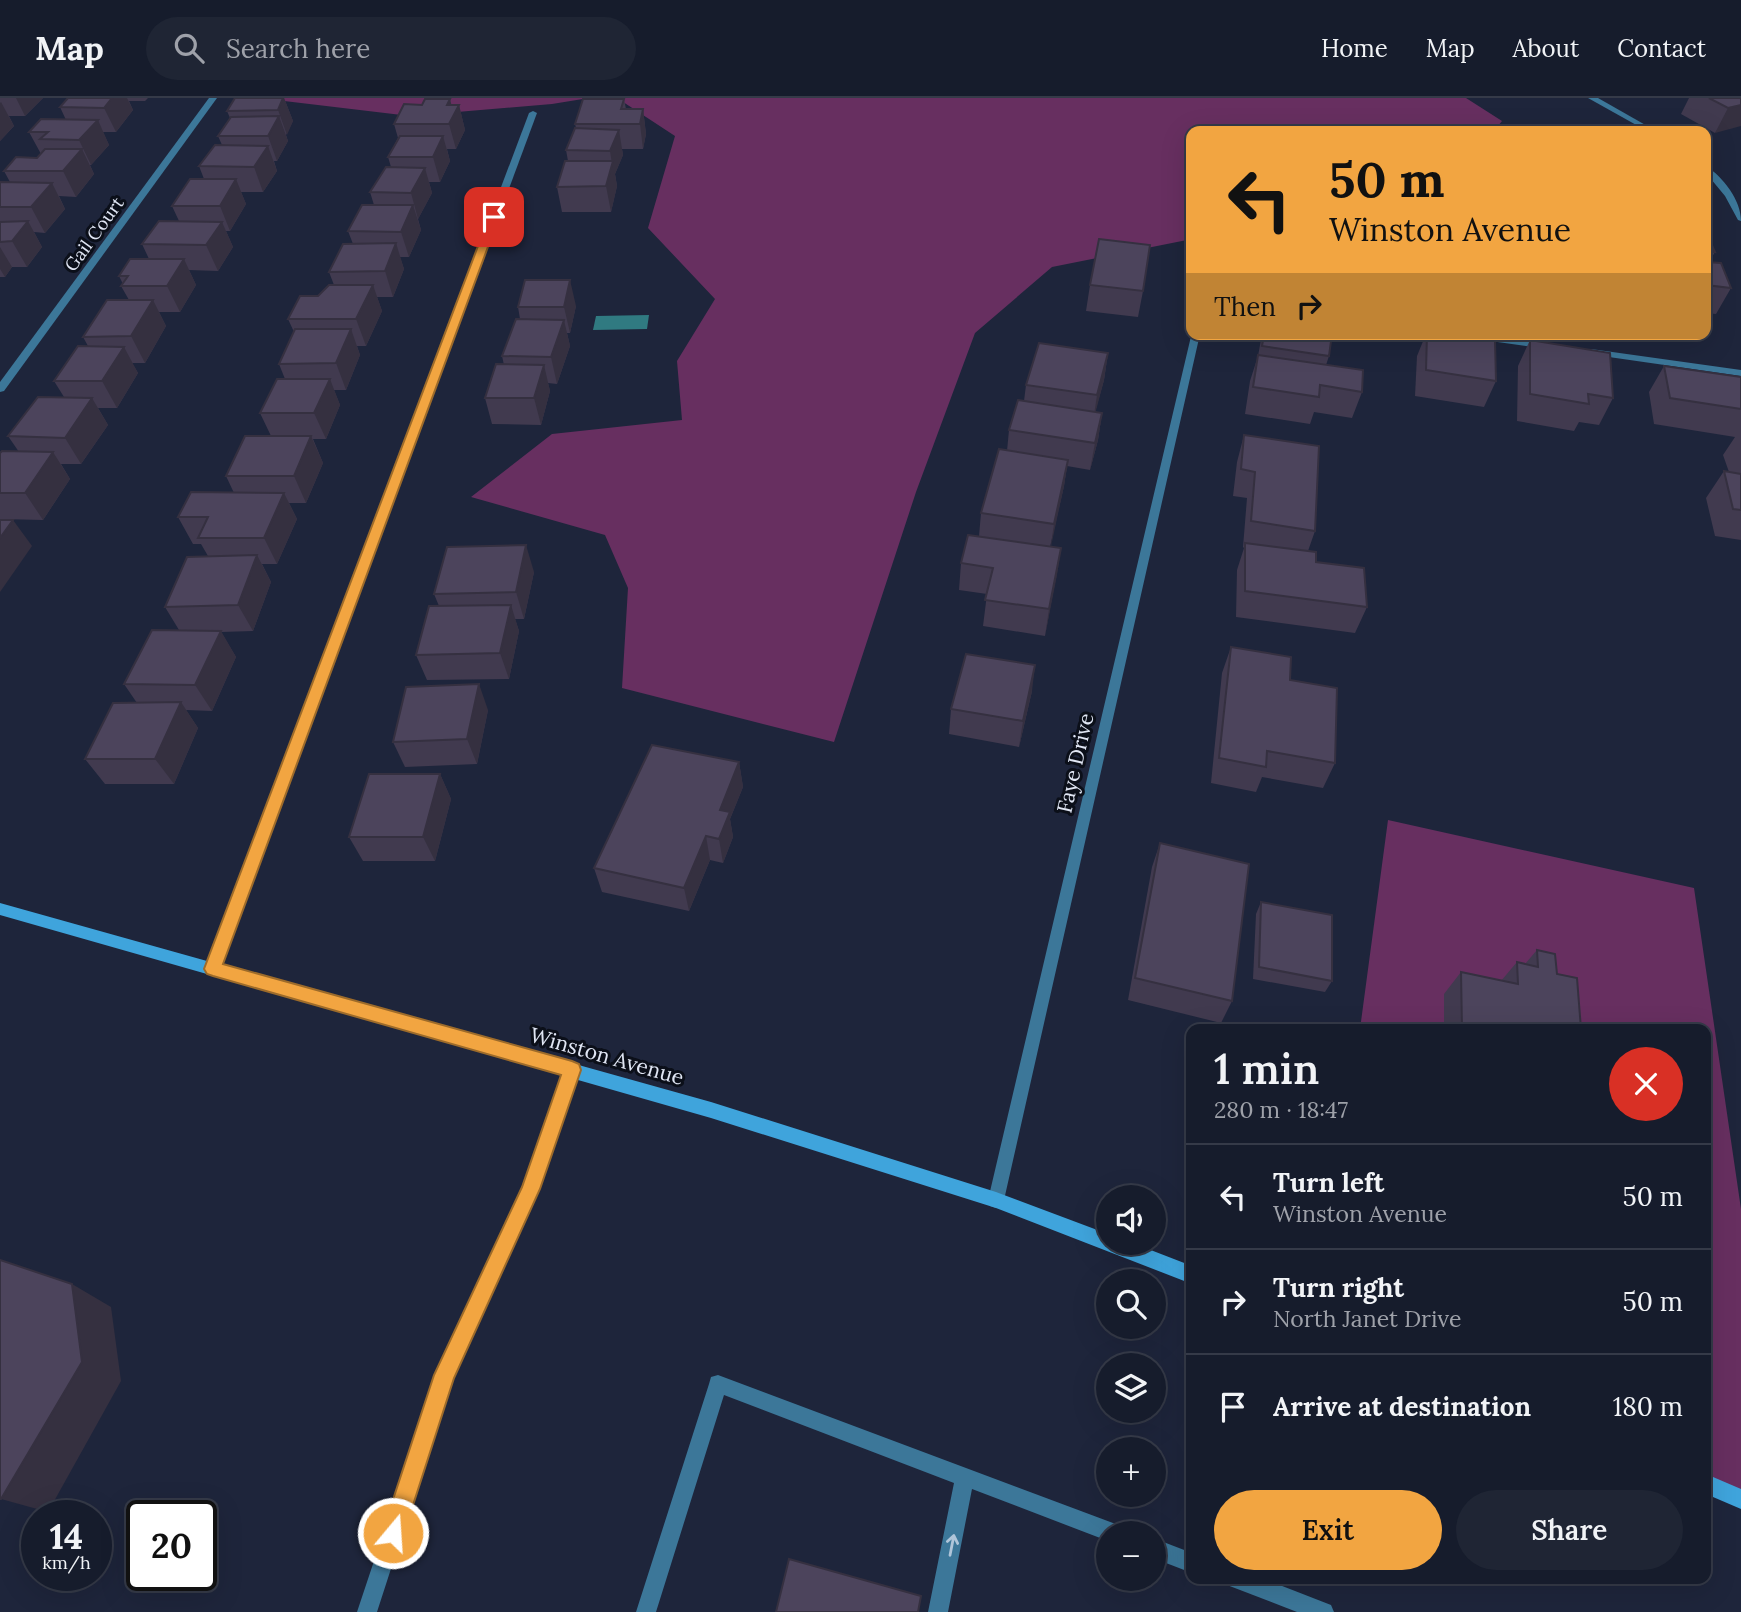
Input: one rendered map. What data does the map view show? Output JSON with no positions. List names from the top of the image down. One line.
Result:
{"streets":{"main road":["Winston Avenue"],"street":["Gail Court","Faye Drive"]},"crossings":[["Faye Drive","Winston Avenue"]],"page":{"header":"Map","search":"Search here","nav":["Home","Map","About","Contact"],"turn":["50 m","Winston Avenue"],"then":"Then","heading":["1 min","280 m · 18:47"],"list":[{"name":"Turn left","note":"Winston Avenue","value":"50 m"},{"name":"Turn right","note":"North Janet Drive","value":"50 m"},{"name":"Arrive at destination","value":"180 m"}],"map_buttons":["+","−"],"buttons":["Exit","Share"],"speed":"14 km/h","limit":"20"}}
